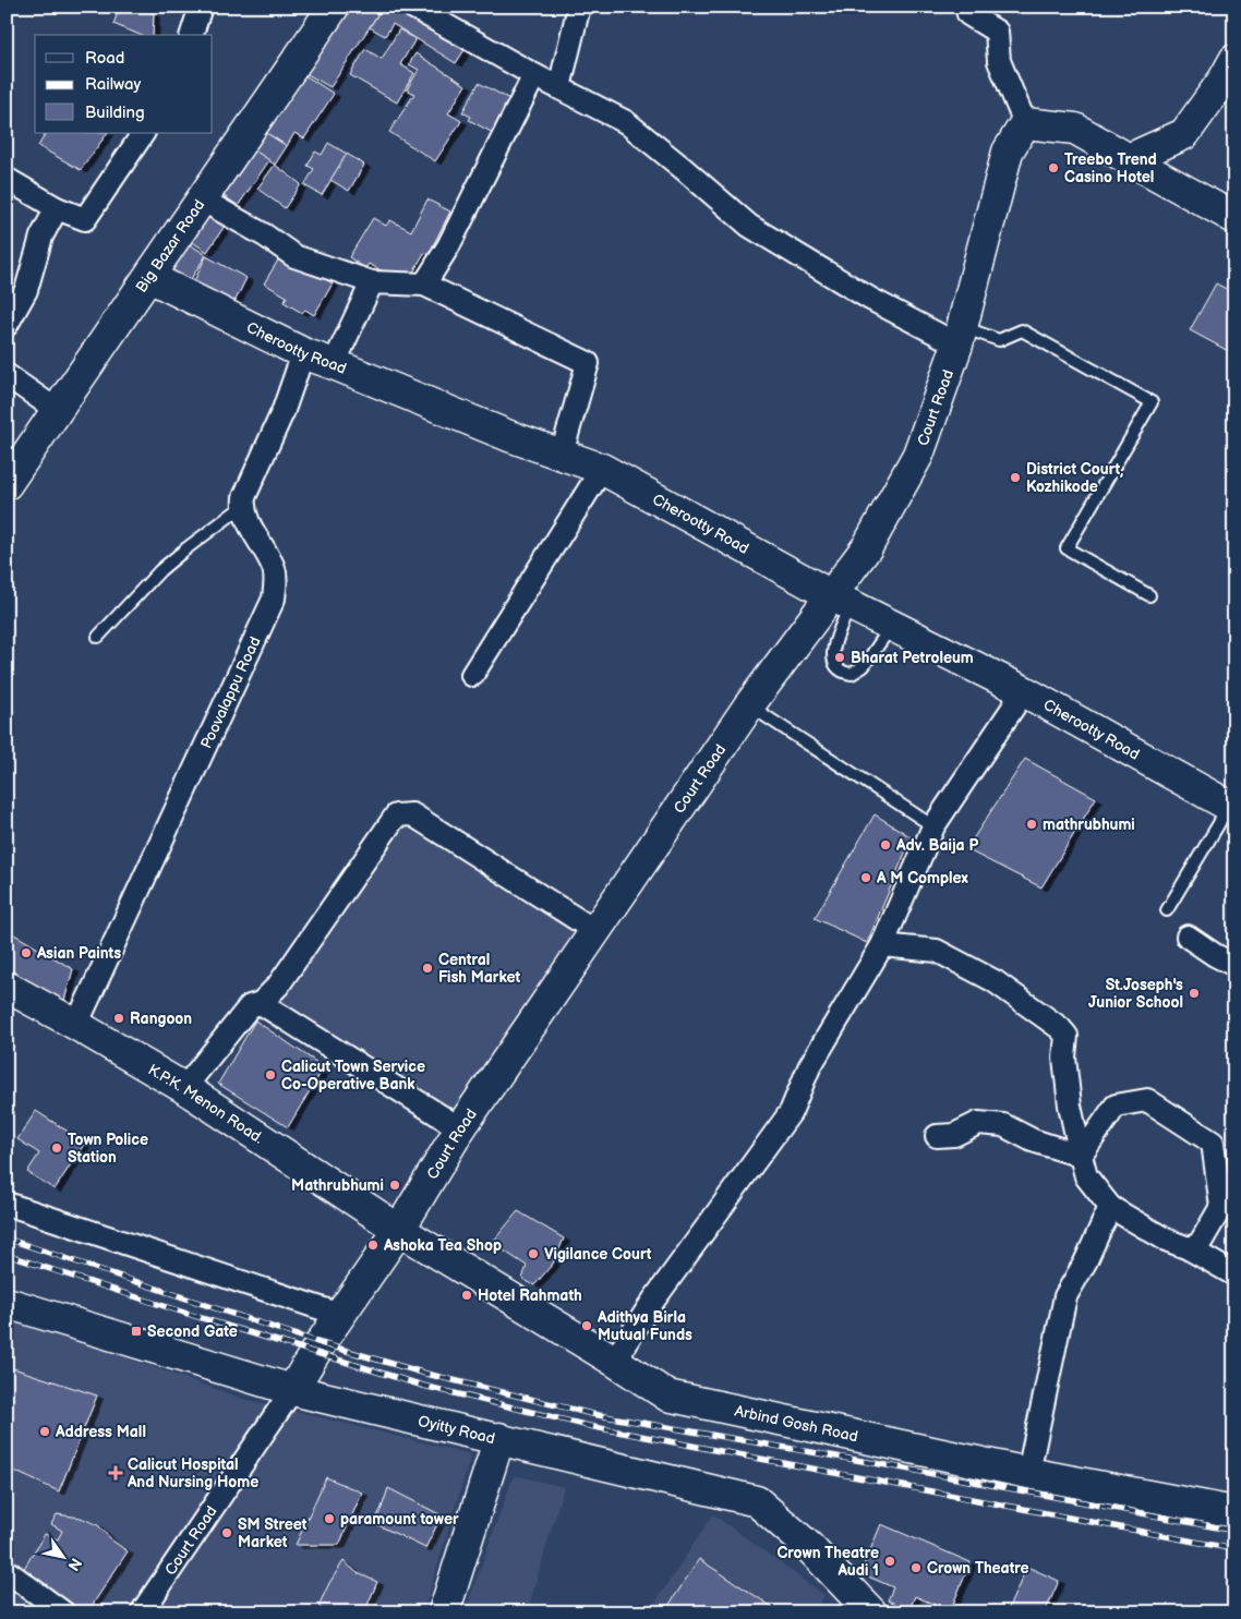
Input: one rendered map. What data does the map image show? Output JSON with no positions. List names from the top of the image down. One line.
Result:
{"streets":{"main road":["Big Bazar Road","Cherootty Road","Court Road","K.P.K. Menon Road.","Arbind Gosh Road","Oyitty Road"],"street":["Poovalappu Road"]},"crossings":[["Big Bazar Road","Cherootty Road"],["Cherootty Road","Court Road"],["Court Road","K.P.K. Menon Road."],["Court Road","Arbind Gosh Road"],["Court Road","Oyitty Road"],["Poovalappu Road","K.P.K. Menon Road."],["K.P.K. Menon Road.","Arbind Gosh Road"]],"places":{"other":["Treebo Trend Casino Hotel","District Court, Kozhikode","Bharat Petroleum","mathrubhumi","Adv. Baija P","A M Complex","Asian Paints","Central Fish Market","St.Joseph's Junior School","Rangoon","Calicut Town Service Co-Operative Bank","Town Police Station","Mathrubhumi","Ashoka Tea Shop","Vigilance Court","Hotel Rahmath","Adithya Birla Mutual Funds","Address Mall","paramount tower","SM Street Market","Crown Theatre Audi 1","Crown Theatre"],"transit":["Second Gate"],"health":["Calicut Hospital And Nursing Home"]},"legend":["Road","Railway","Building"],"north":"bottom right"}
